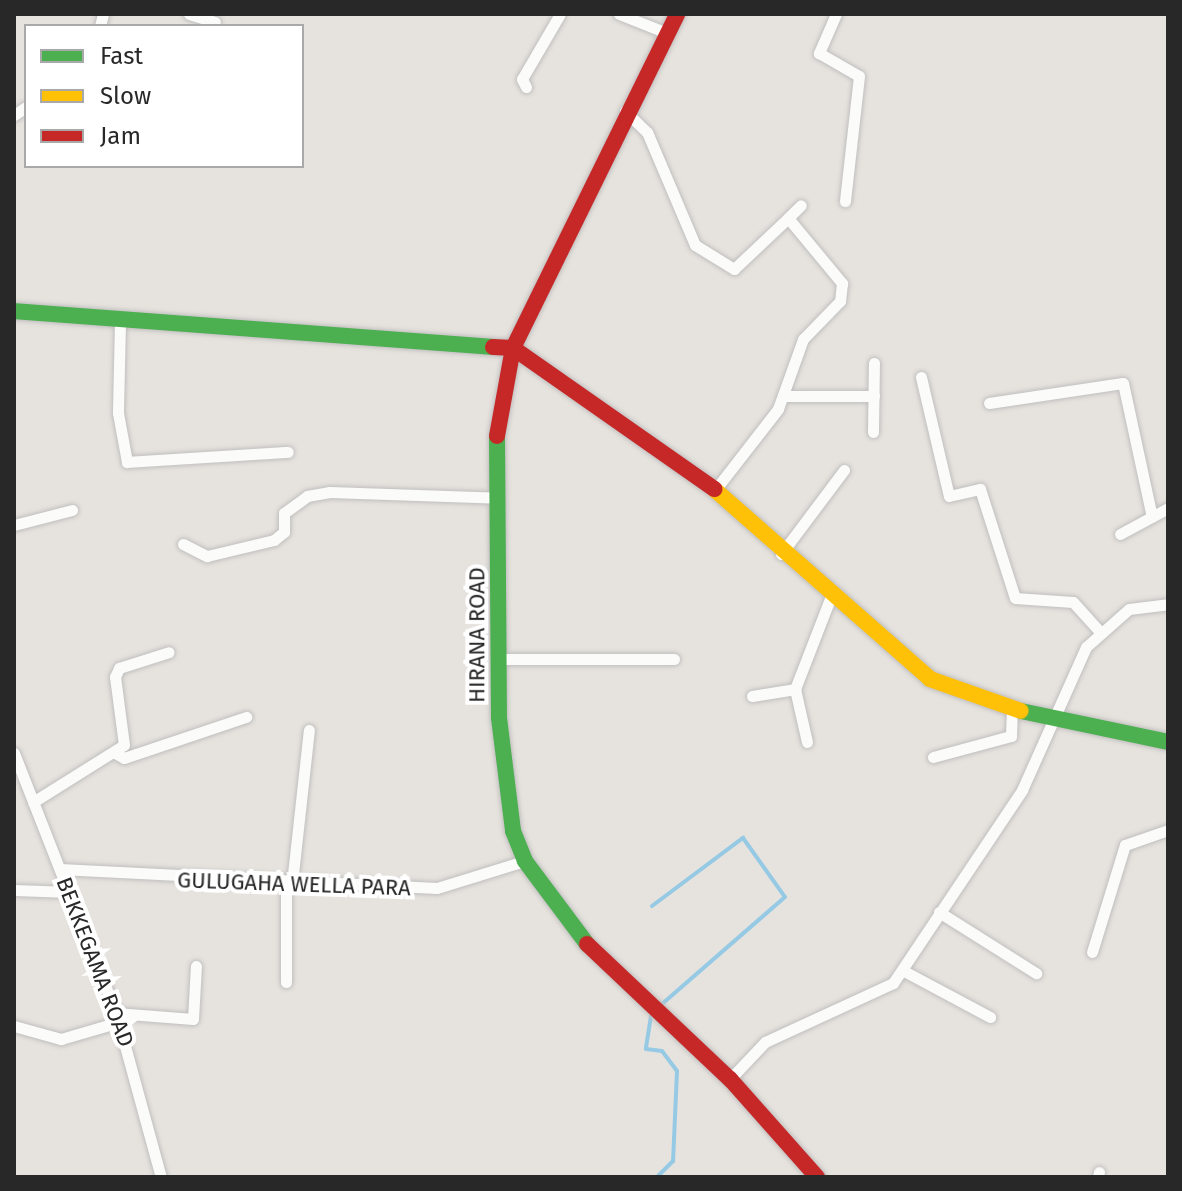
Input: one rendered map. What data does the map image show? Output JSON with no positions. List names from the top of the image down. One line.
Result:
{"streets":{"street":["HIRANA ROAD","GULUGAHA WELLA PARA","BEKKEGAMA ROAD"]},"crossings":[["HIRANA ROAD","GULUGAHA WELLA PARA"],["GULUGAHA WELLA PARA","BEKKEGAMA ROAD"]],"legend":["Fast","Slow","Jam"]}
